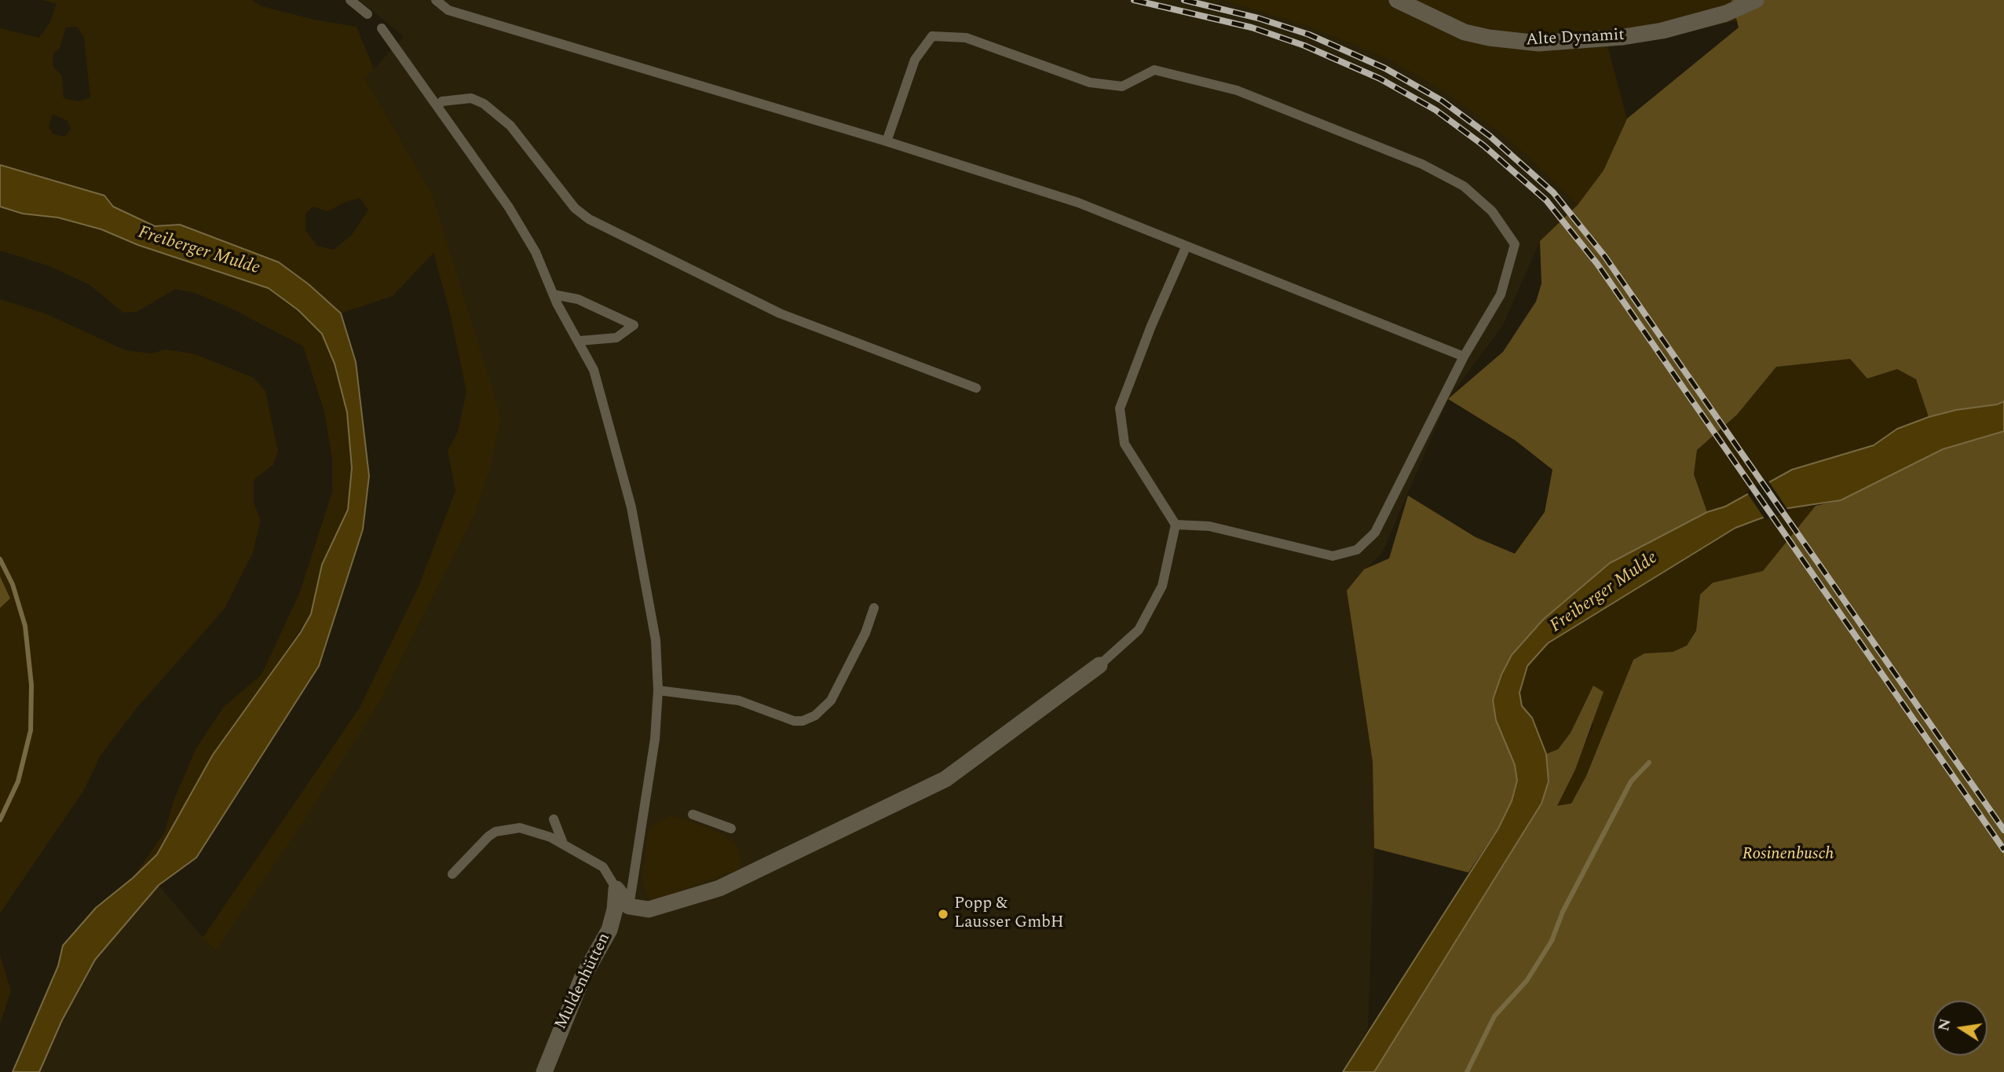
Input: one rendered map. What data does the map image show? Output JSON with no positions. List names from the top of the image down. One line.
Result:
{"streets":{"street":["Alte Dynamit","Muldenhütten"]},"water":["Freiberger Mulde"],"parks":["Rosinenbusch"],"places":["Popp & Lausser GmbH"],"north":"left"}
